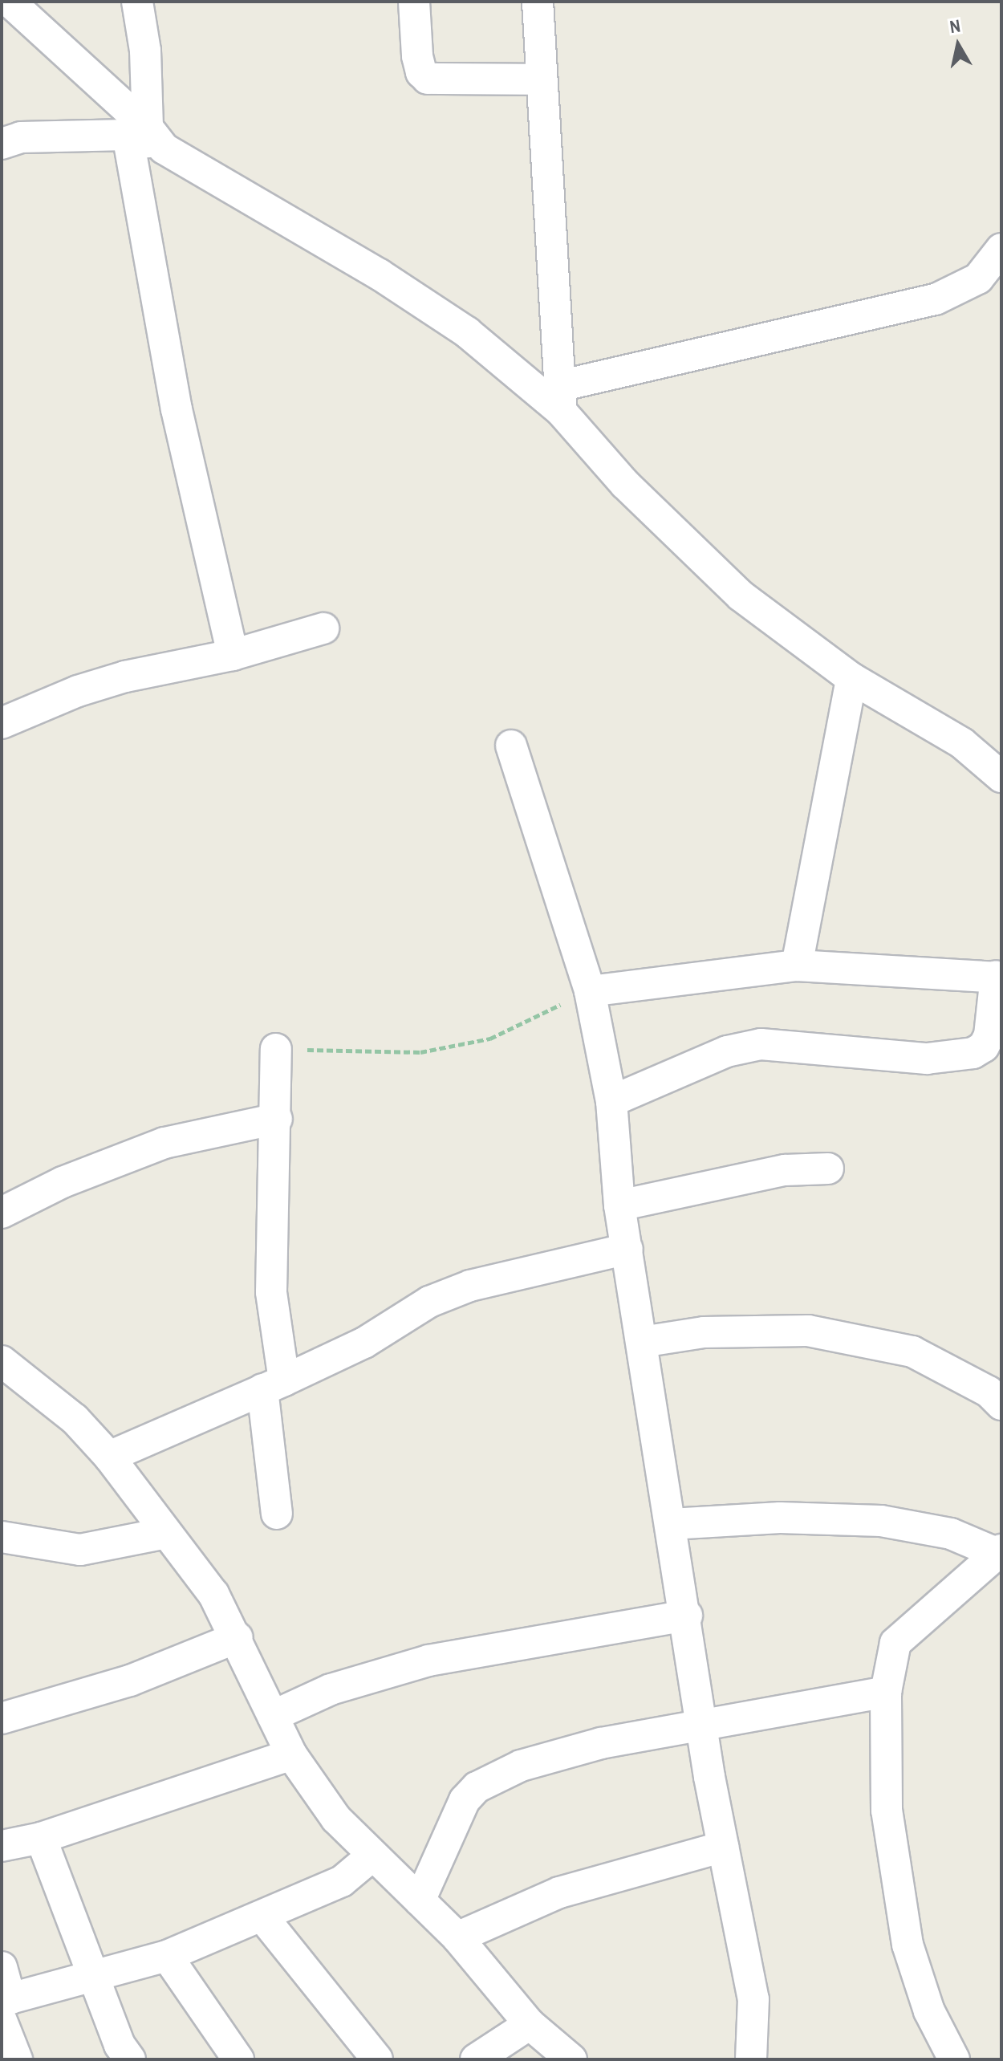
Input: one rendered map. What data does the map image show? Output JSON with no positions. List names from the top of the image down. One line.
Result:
{"north":"top"}
